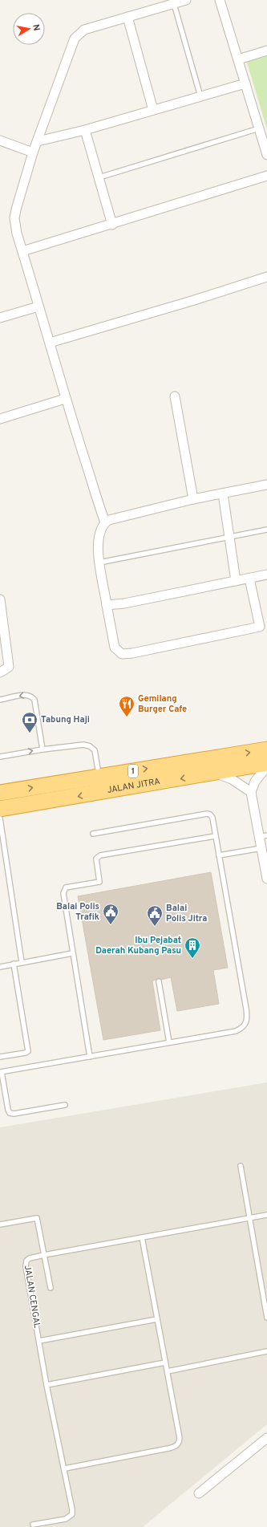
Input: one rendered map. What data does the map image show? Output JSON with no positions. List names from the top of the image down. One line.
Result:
{"streets":{"highway":["1","JALAN JITRA"],"lane":["JALAN CENGAL"]},"places":{"restaurant":["Gemilang Burger Cafe"],"bank":["Tabung Haji"],"public building":["Balai Polis Trafik","Balai Polis Jitra"],"building":["Ibu Pejabat Daerah Kubang Pasu"]},"north":"right"}
